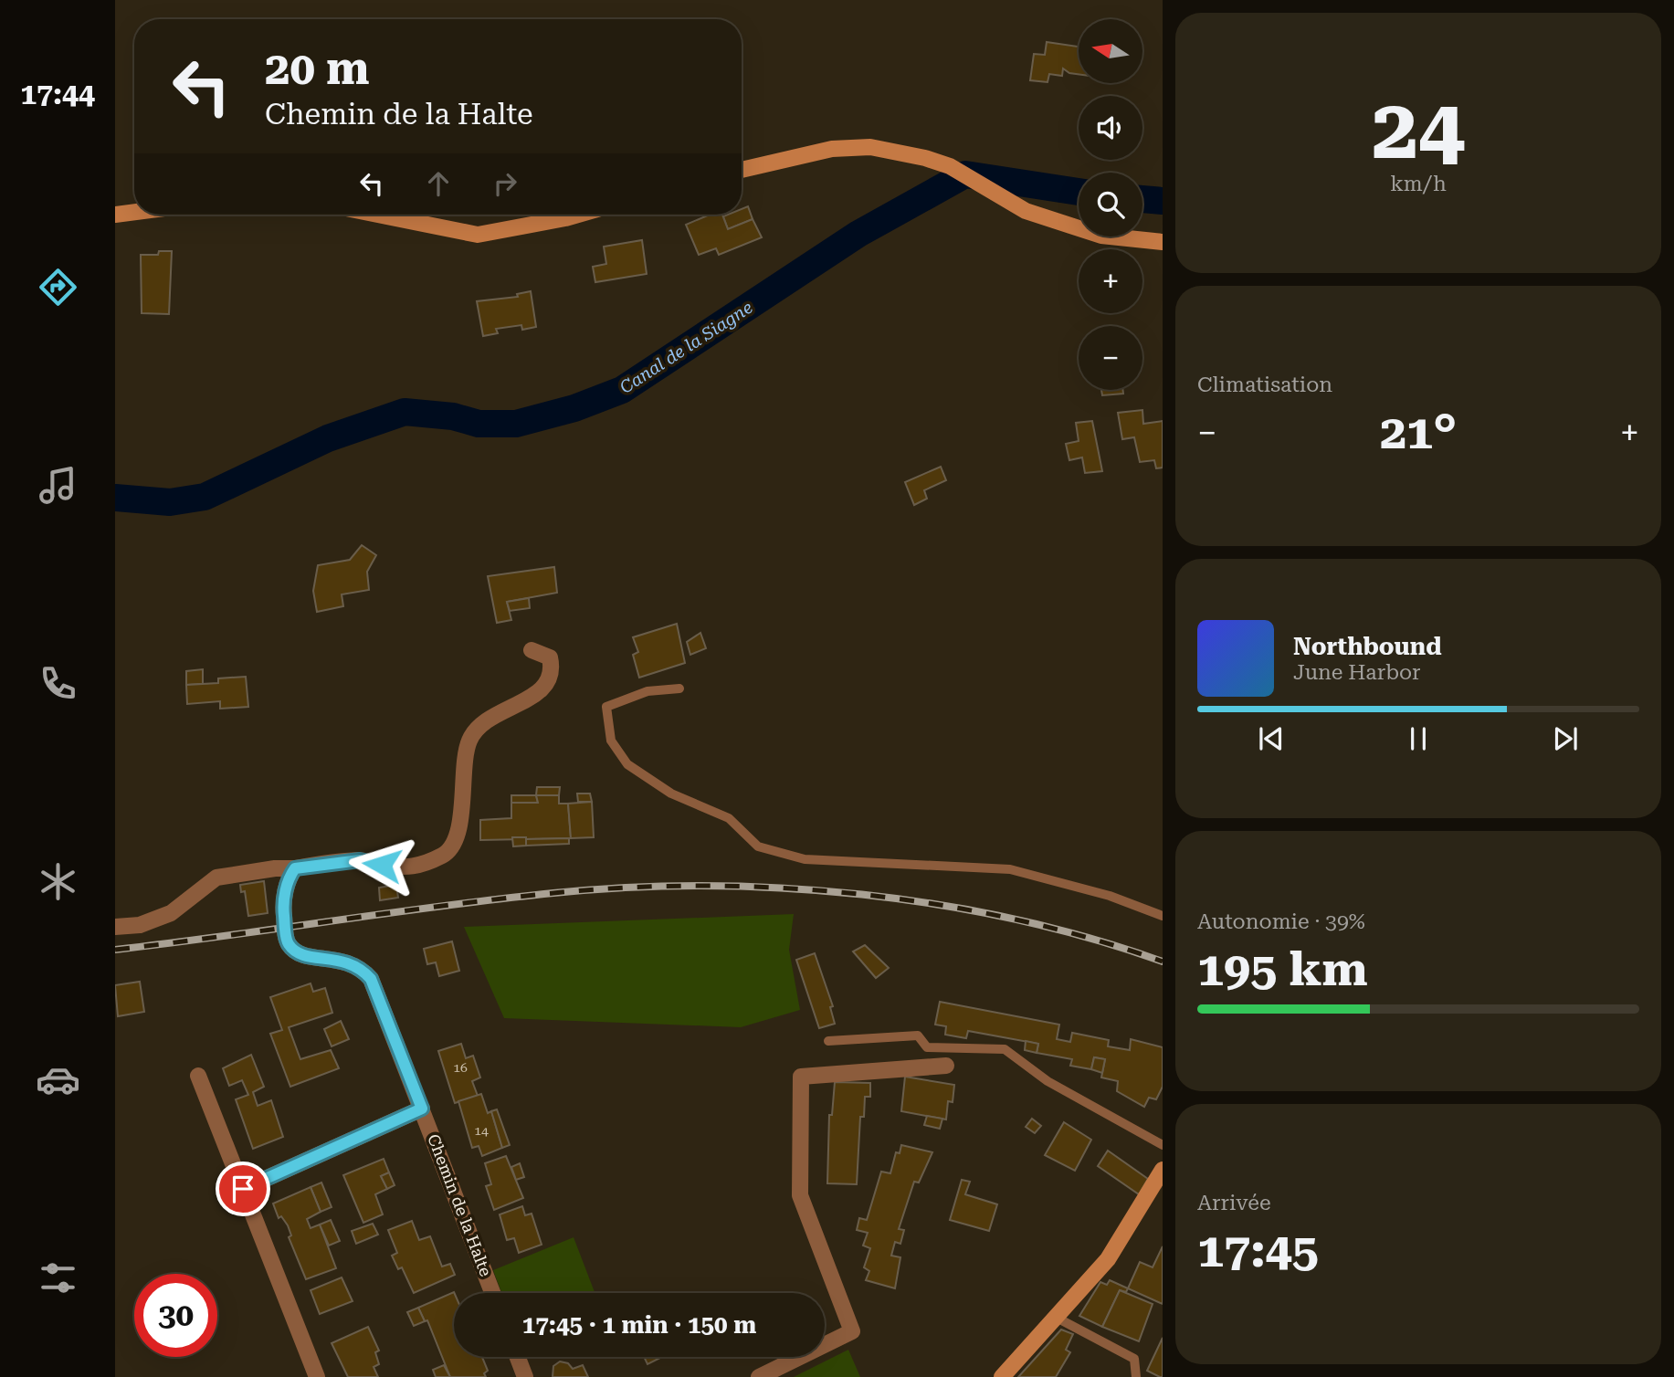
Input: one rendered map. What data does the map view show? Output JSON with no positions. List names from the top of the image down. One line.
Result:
{"streets":{"street":["Chemin de la Halte"]},"water":["Canal de la Siagne"],"house_numbers":["16","14"],"north":"left","page":{"tabs":"17:44","tile":[["24","km/h"],"Climatisation",["Autonomie · 39%","195 km"],["Arrivée","17:45"]],"map_buttons":["+","−"],"turn":["20 m","Chemin de la Halte"],"heat":["−","21°","+"],"song":["Northbound","June Harbor"],"limit":"30","trip":"17:45 · 1 min · 150 m"}}
